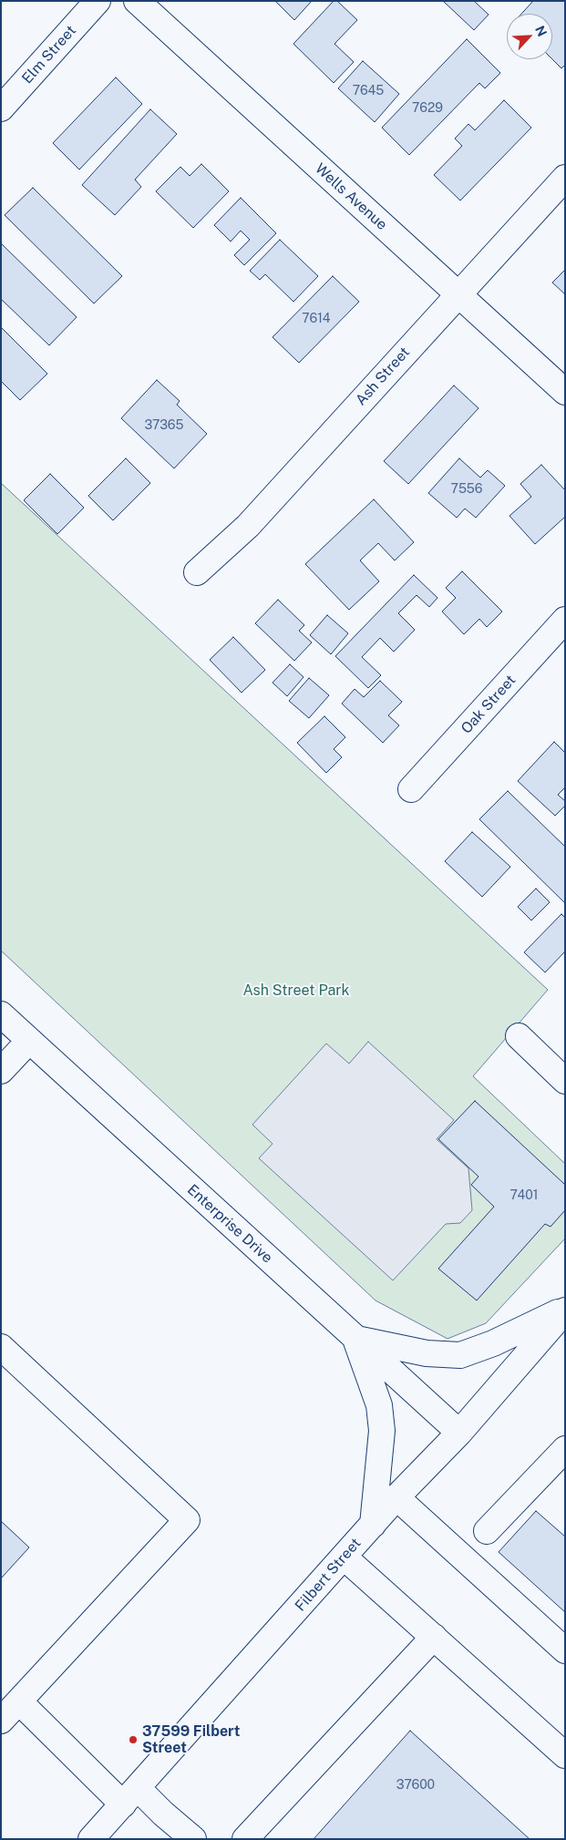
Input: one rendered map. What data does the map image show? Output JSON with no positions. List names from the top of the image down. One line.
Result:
{"streets":{"street":["Elm Street","Wells Avenue","Ash Street","Oak Street","Enterprise Drive","Filbert Street"]},"crossings":[["Wells Avenue","Ash Street"],["Enterprise Drive","Filbert Street"]],"parks":["Ash Street Park"],"places":["37599 Filbert Street"],"house_numbers":["7645","7629","7614","37365","7556","7401","37600"],"north":"top right"}
